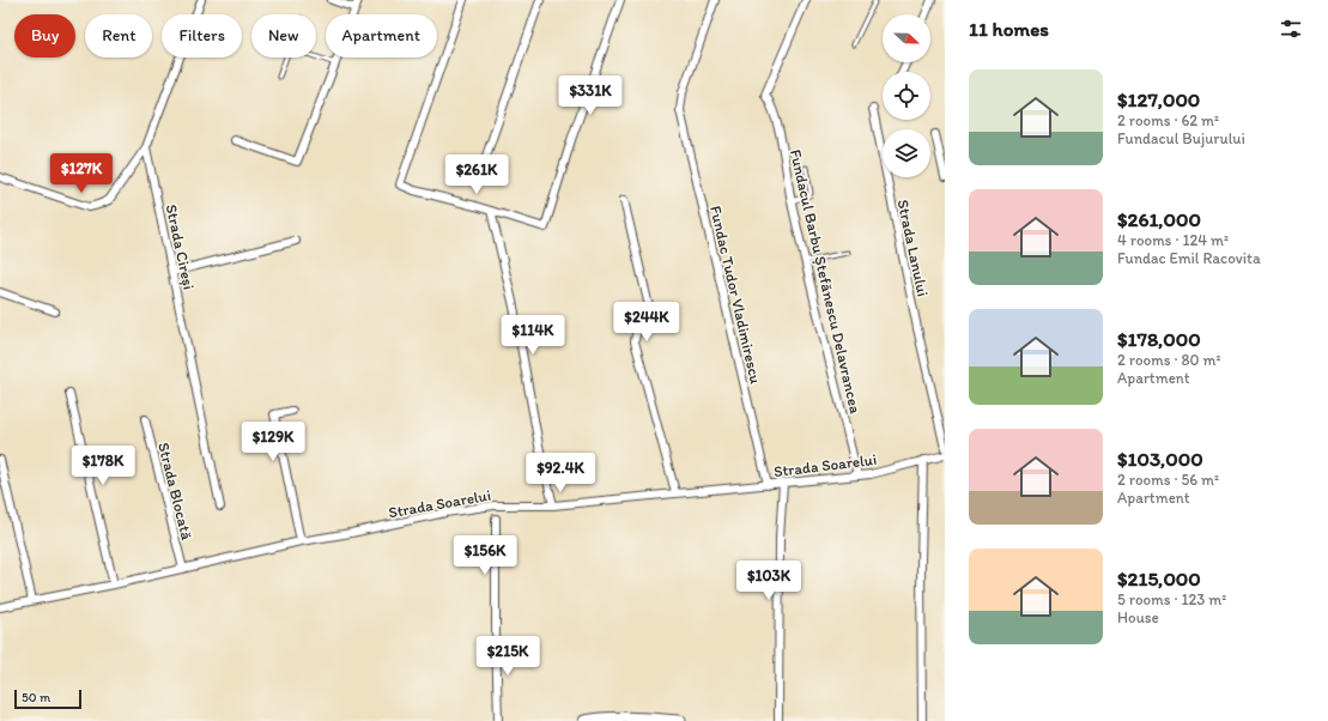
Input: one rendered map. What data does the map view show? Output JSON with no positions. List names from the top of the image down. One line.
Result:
{"streets":{"street":["Strada Cireși","Strada Lanului","Fundacul Barbu Ștefănescu Delavrancea","Fundac Tudor Vladimirescu","Strada Soarelui","Strada Blocată"]},"crossings":[["Fundacul Barbu Ștefănescu Delavrancea","Strada Soarelui"],["Fundac Tudor Vladimirescu","Strada Soarelui"],["Strada Soarelui","Strada Blocată"]],"scale_bar":"50 m","north":"right","page":{"heading":"11 homes","chip":["Buy","Rent","Filters","New","Apartment"],"list":[{"name":"$127,000","note":"2 rooms · 62 m² · Fundacul Bujurului"},{"name":"$261,000","note":"4 rooms · 124 m² · Fundac Emil Racovita"},{"name":"$178,000","note":"2 rooms · 80 m² · Apartment"},{"name":"$103,000","note":"2 rooms · 56 m² · Apartment"},{"name":"$215,000","note":"5 rooms · 123 m² · House"}],"price":["$331K","$127K","$261K","$244K","$114K","$129K","$178K","$92.4K","$156K","$103K","$215K"],"scale":"50 m"}}
